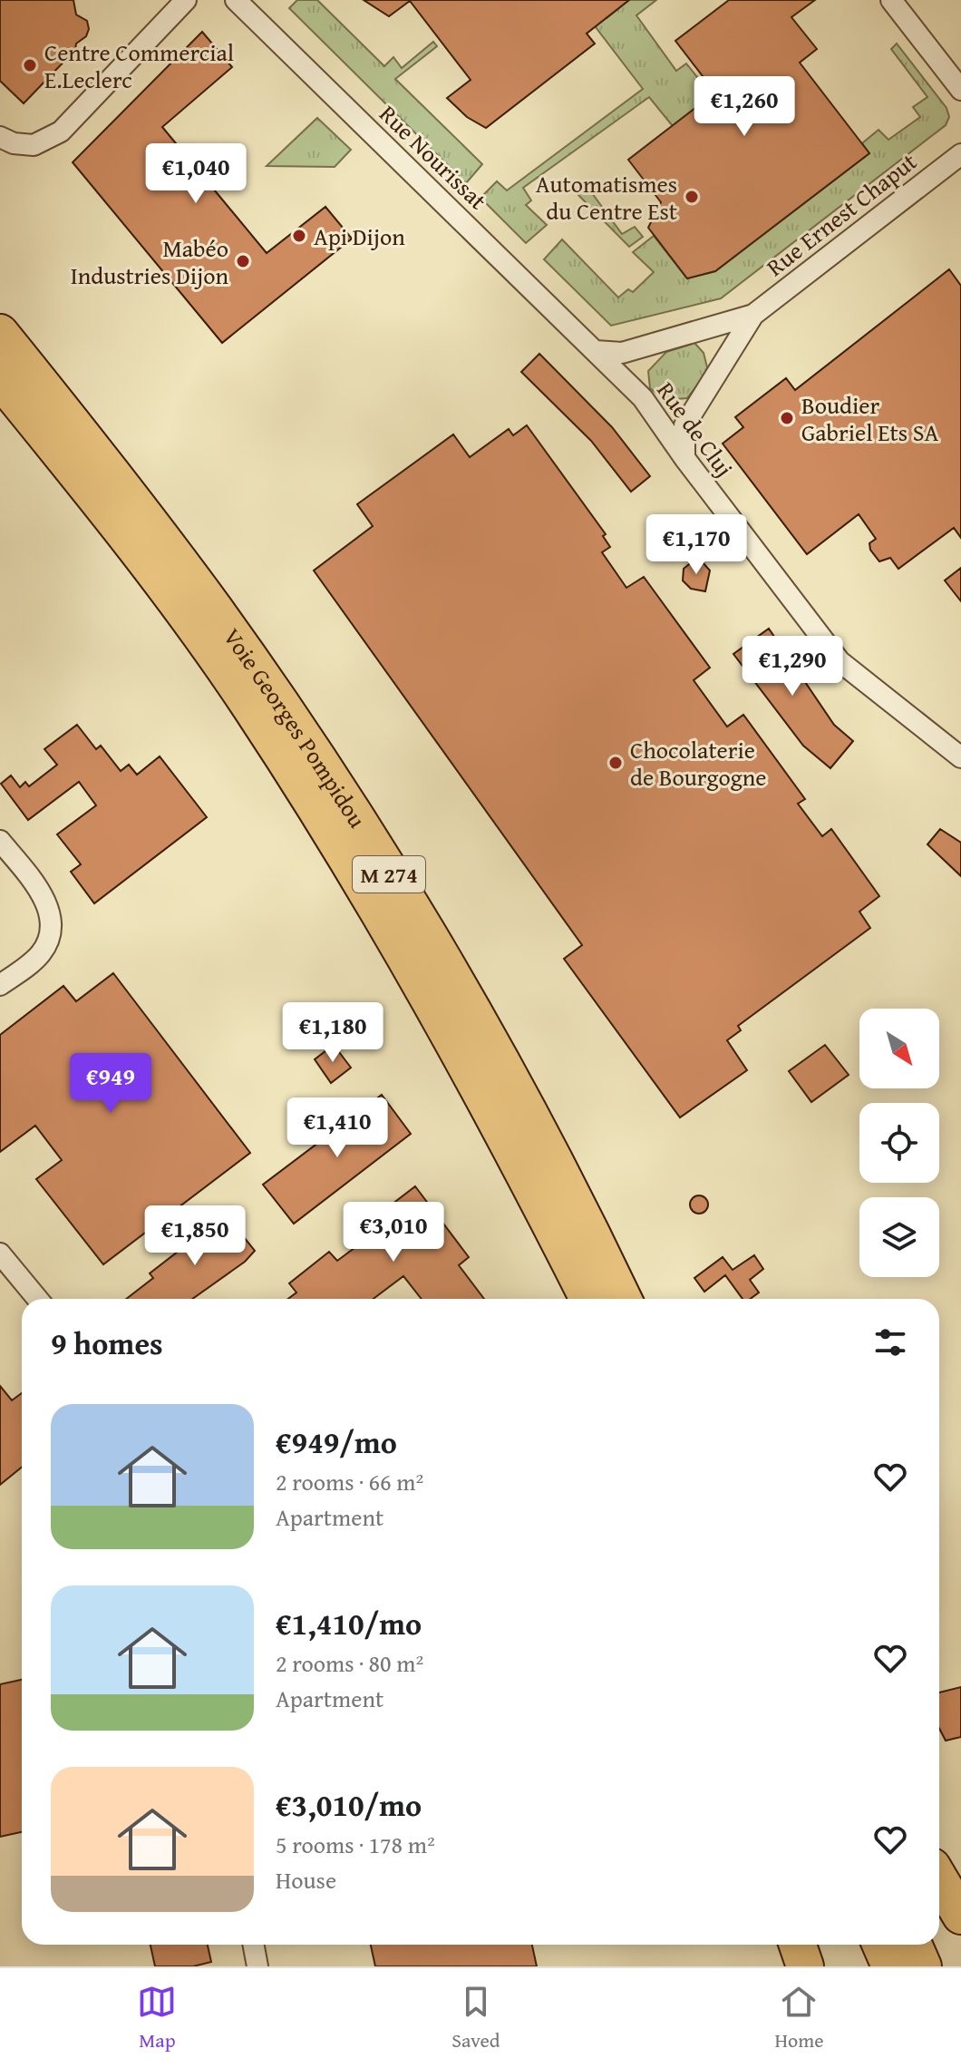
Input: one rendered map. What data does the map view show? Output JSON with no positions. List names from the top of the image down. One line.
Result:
{"streets":{"highway":["Voie Georges Pompidou","M 274"],"street":["Rue Nourissat","Rue Ernest Chaput","Rue de Cluj"]},"crossings":[["Rue Nourissat","Rue Ernest Chaput"],["Rue Nourissat","Rue de Cluj"],["Rue Ernest Chaput","Rue de Cluj"]],"places":["Centre Commercial E.Leclerc","Automatismes du Centre Est","Api Dijon","Mabéo Industries Dijon","Boudier Gabriel Ets SA","Chocolaterie de Bourgogne"],"north":"bottom right","page":{"price":["€1,260","€1,040","€1,170","€1,290","€1,180","€949","€1,410","€3,010","€1,850"],"heading":"9 homes","list":[{"name":"€949/mo","note":"2 rooms · 66 m² · Apartment"},{"name":"€1,410/mo","note":"2 rooms · 80 m² · Apartment"},{"name":"€3,010/mo","note":"5 rooms · 178 m² · House"}],"tabs":["Map","Saved","Home"]}}
